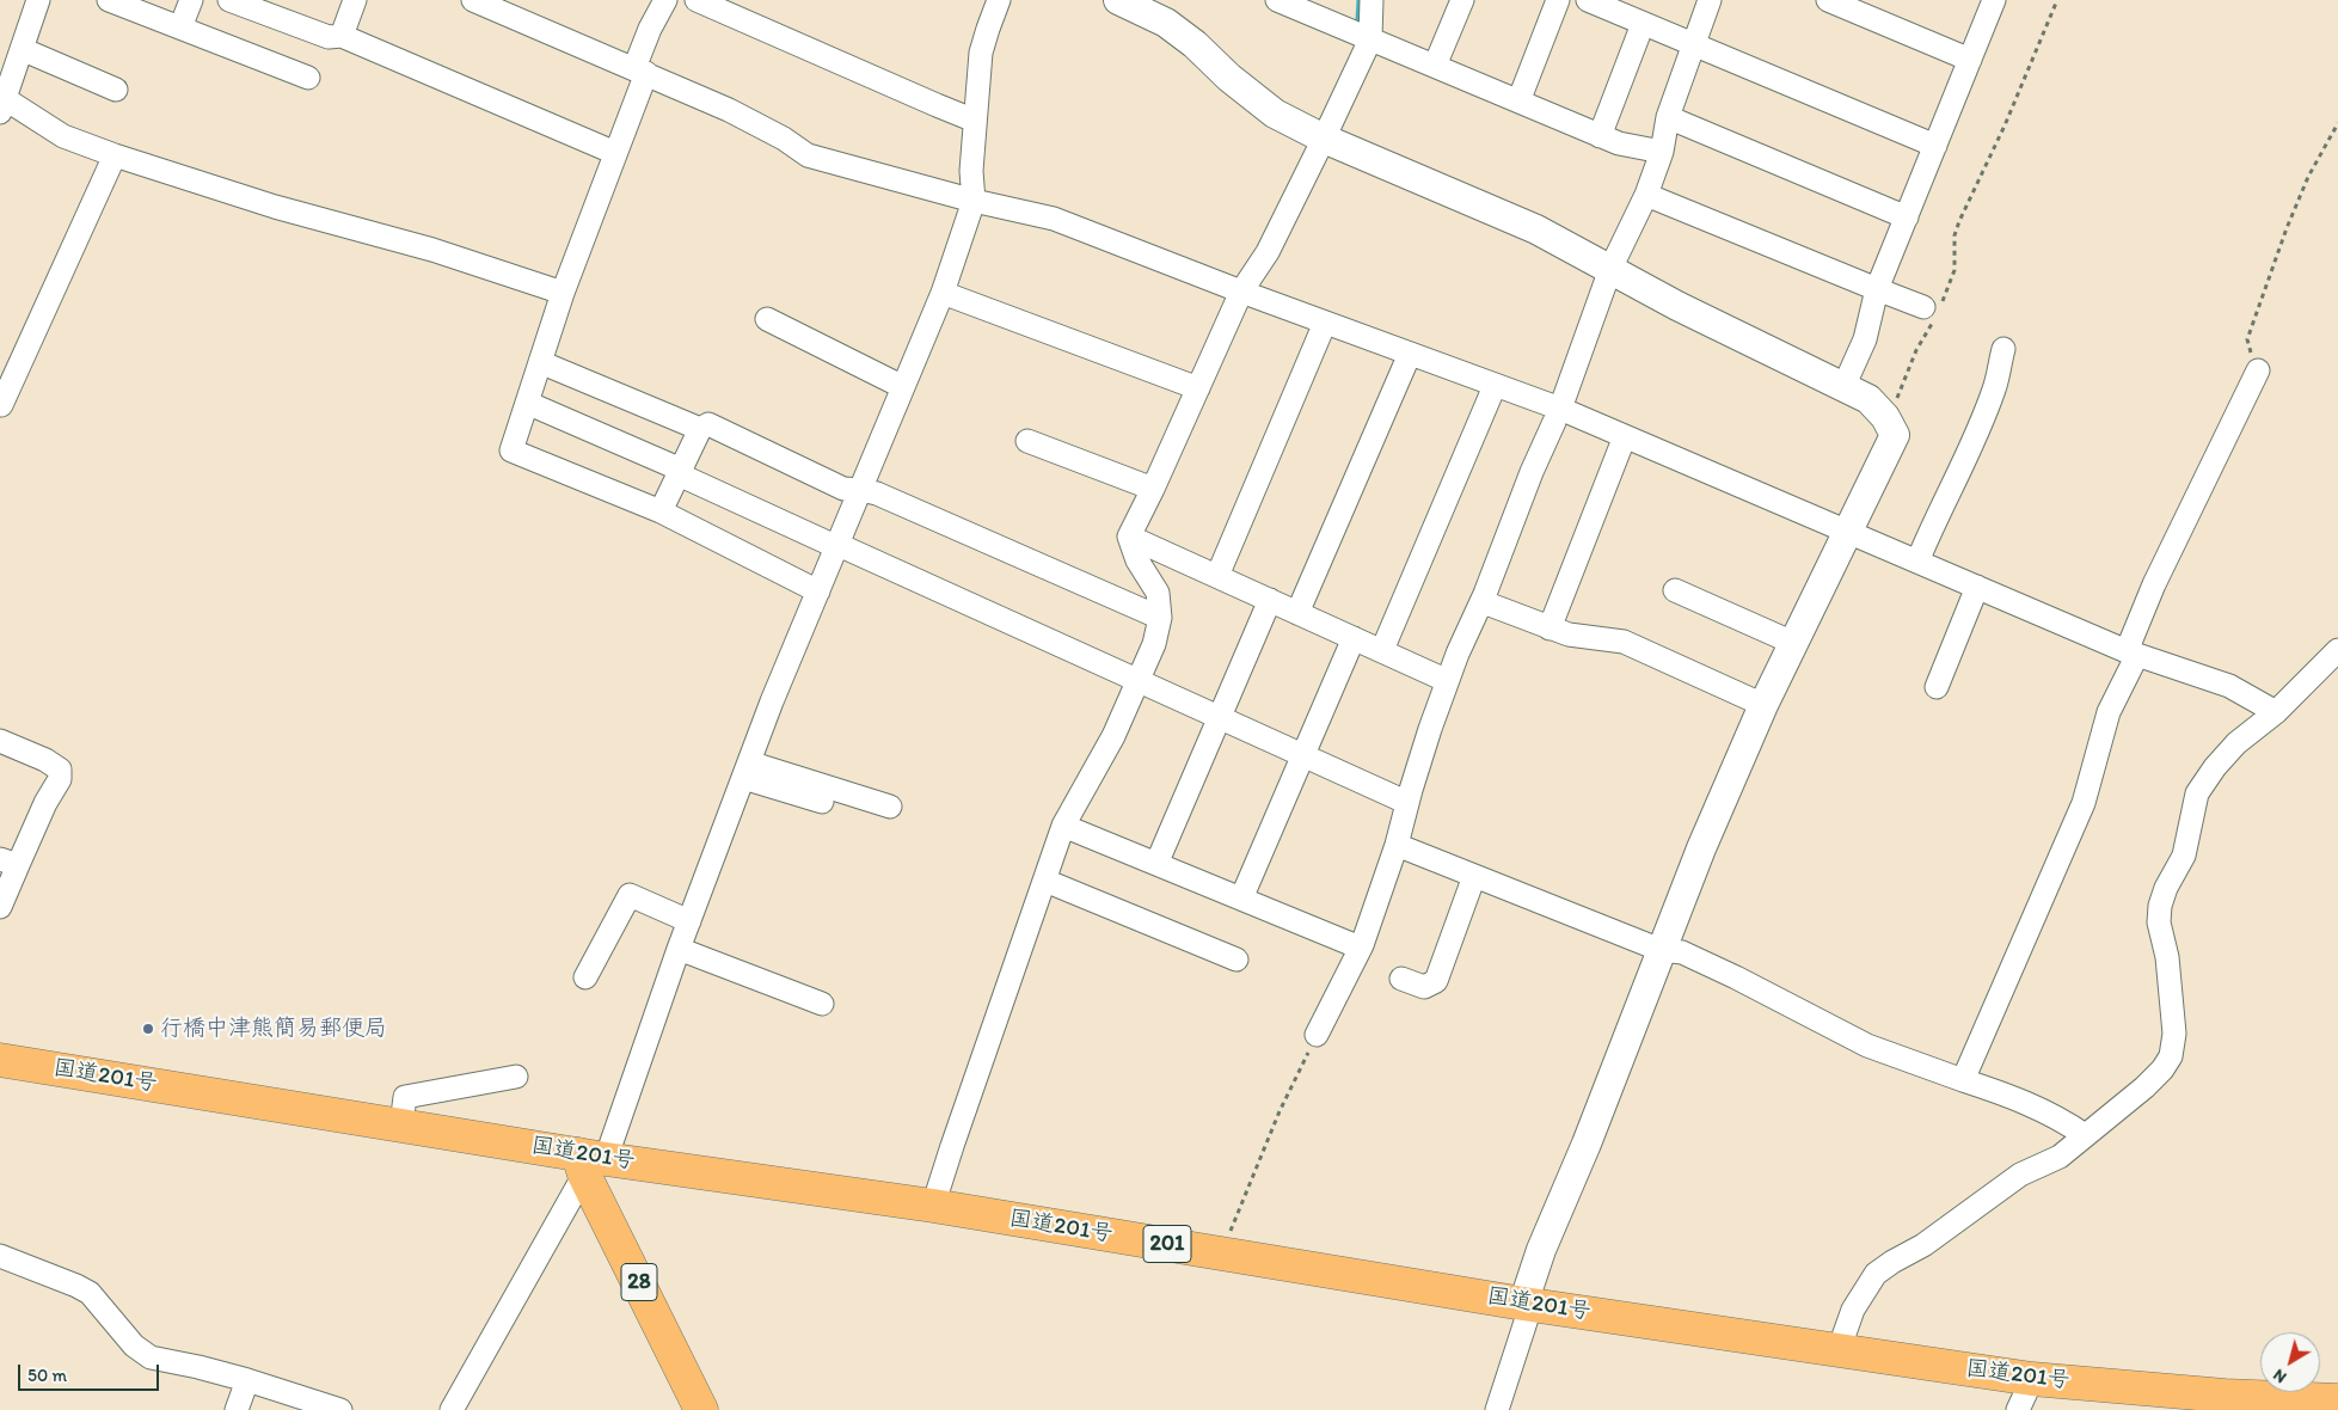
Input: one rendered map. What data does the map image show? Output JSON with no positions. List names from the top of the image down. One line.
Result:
{"streets":{"main road":["国道201号","201","28"]},"crossings":[["国道201号","28"]],"places":["行橋中津熊簡易郵便局"],"scale_bar":"50 m","north":"bottom left"}
